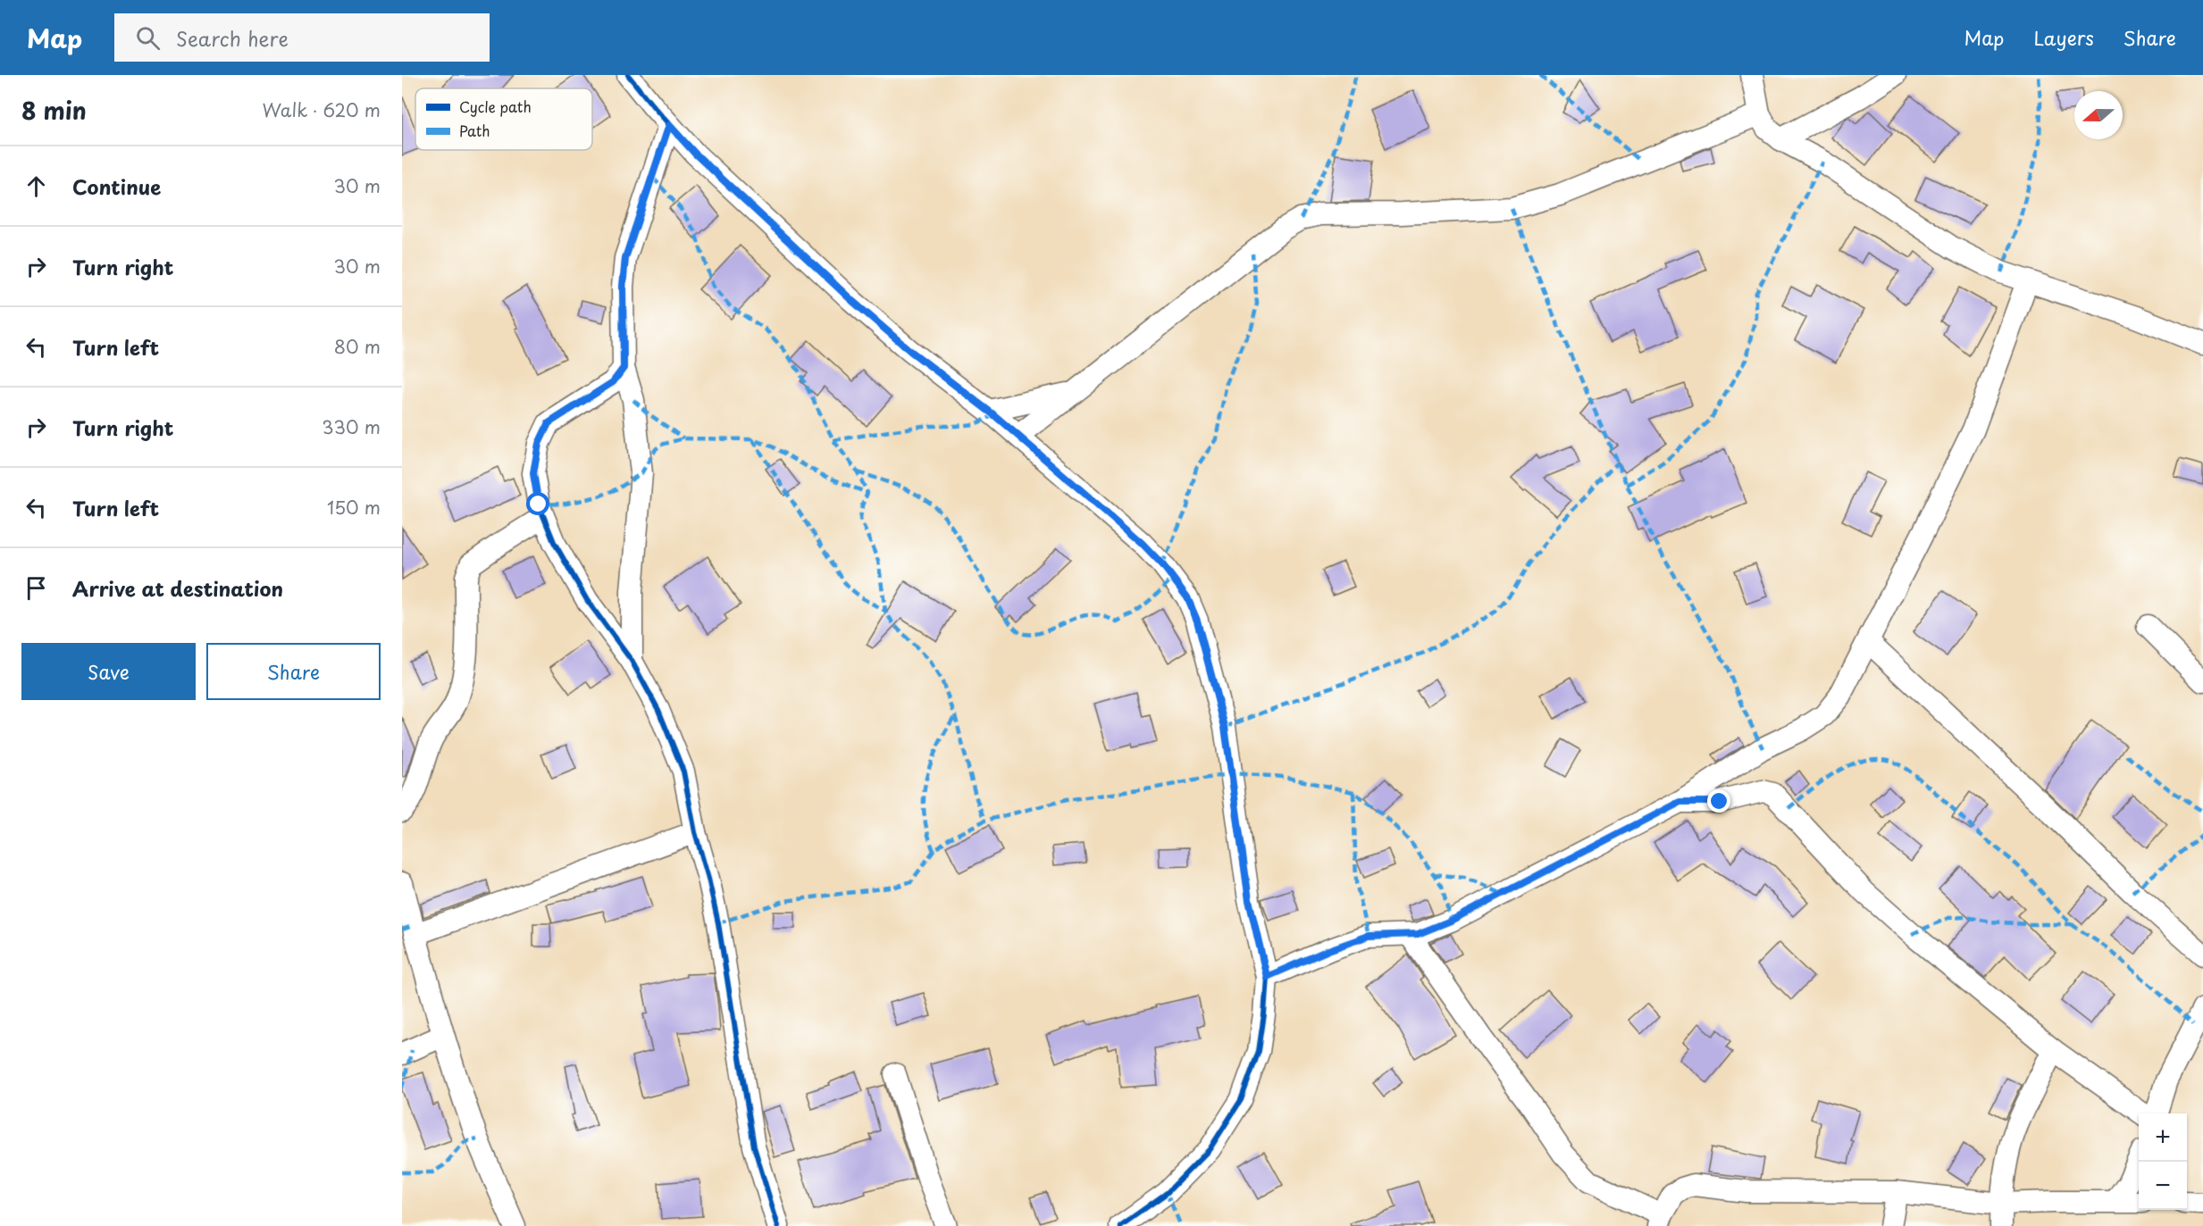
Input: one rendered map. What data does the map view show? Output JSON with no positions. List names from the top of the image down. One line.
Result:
{"legend":["Cycle path","Path"],"north":"left","page":{"header":"Map","search":"Search here","nav":["Map","Layers","Share"],"heading":["8 min","Walk · 620 m"],"list":[["Continue","30 m"],["Turn right","30 m"],["Turn left","80 m"],["Turn right","330 m"],["Turn left","150 m"],"Arrive at destination"],"buttons":["Save","Share"],"map_buttons":["+","−"]}}
